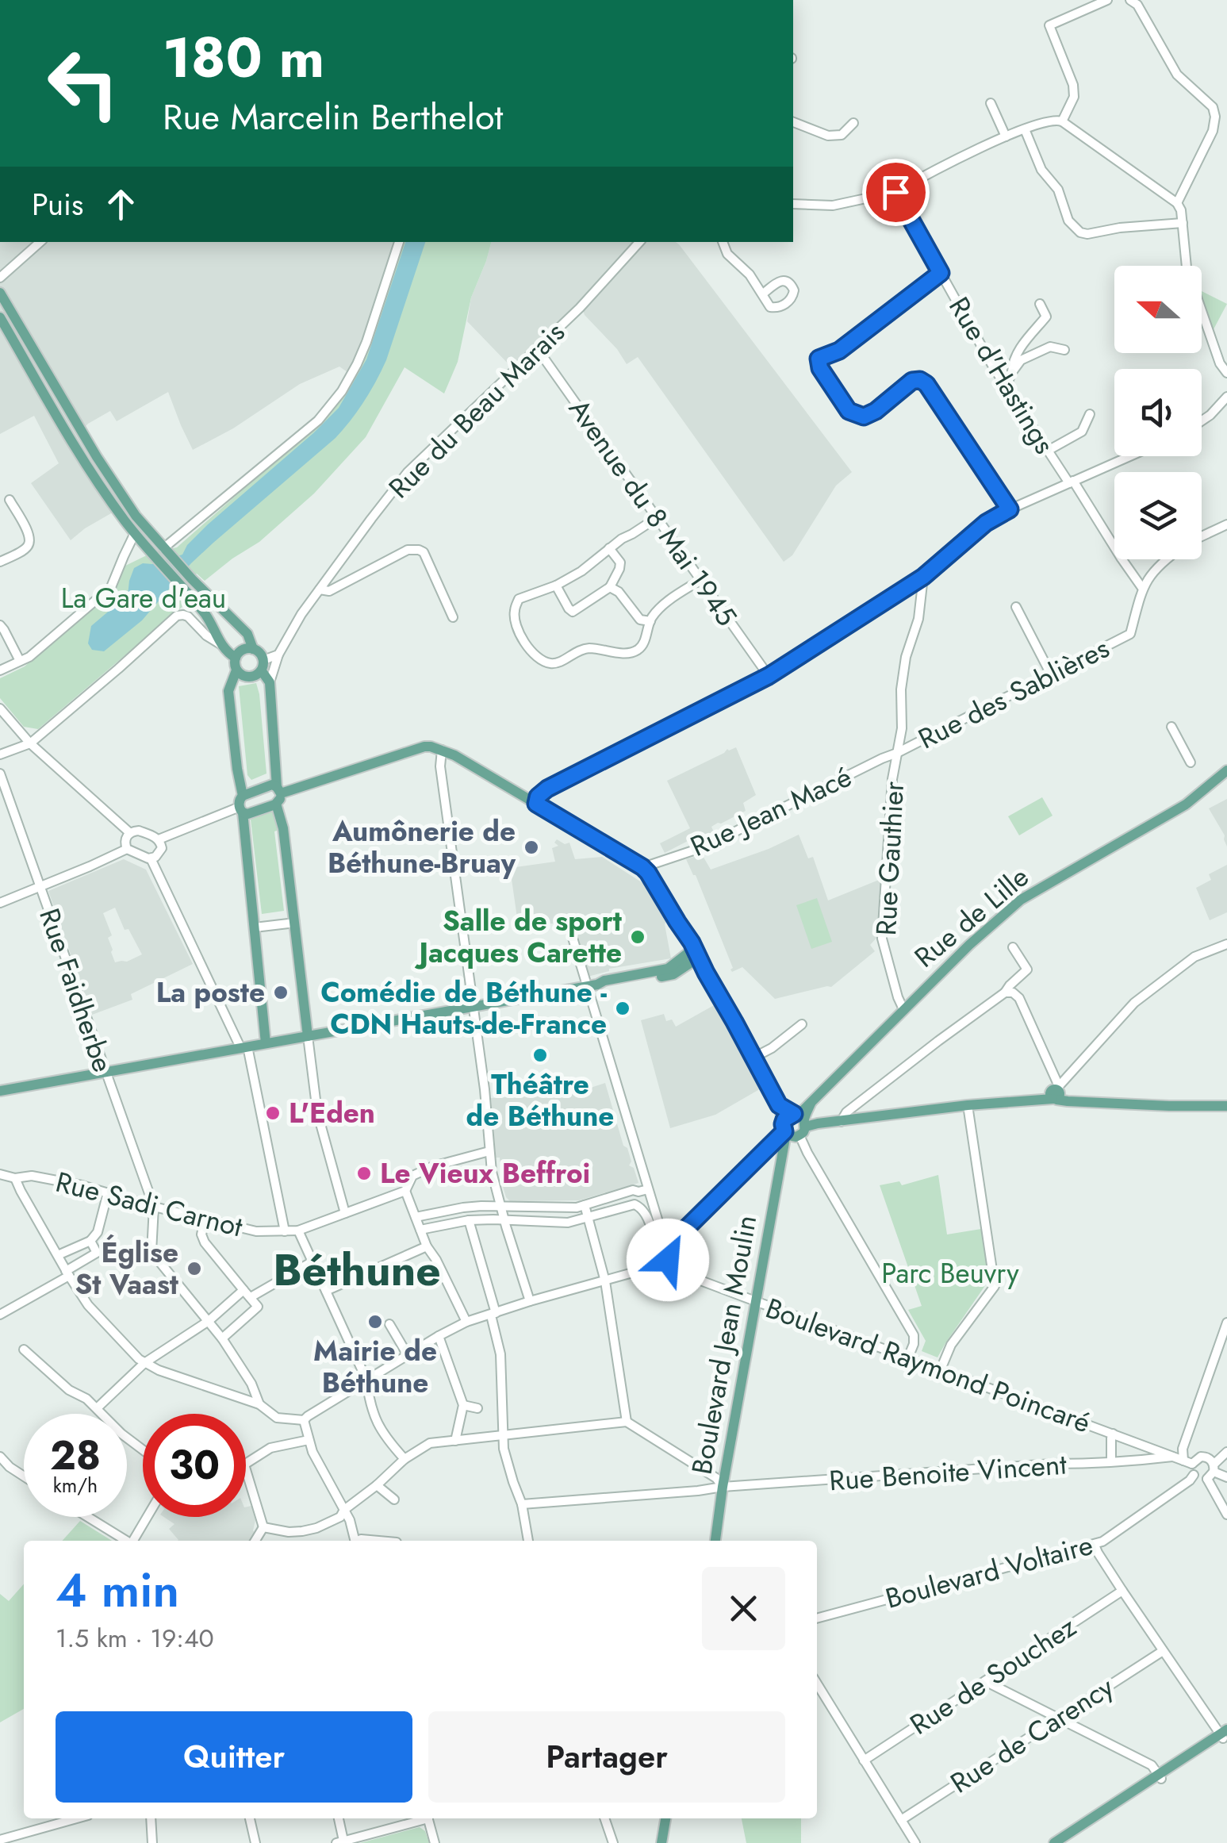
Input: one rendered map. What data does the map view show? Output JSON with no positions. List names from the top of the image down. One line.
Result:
{"streets":{"main road":["Rue de Lille","Boulevard Jean Moulin"],"street":["Rue d'Hastings","Rue du Beau Marais","Avenue du 8 Mai 1945","Rue des Sablières","Rue Jean Macé","Rue Gauthier","Rue Faidherbe","Rue Sadi Carnot","Boulevard Raymond Poincaré","Rue Benoite Vincent","Boulevard Voltaire","Rue de Souchez","Rue de Carency"]},"crossings":[["Rue d'Hastings","Rue des Sablières"],["Rue du Beau Marais","Avenue du 8 Mai 1945"],["Rue des Sablières","Rue Jean Macé"],["Rue des Sablières","Rue Gauthier"],["Rue Jean Macé","Rue Gauthier"],["Rue Gauthier","Rue de Lille"],["Rue de Lille","Boulevard Jean Moulin"],["Rue Faidherbe","Rue Sadi Carnot"],["Boulevard Jean Moulin","Boulevard Raymond Poincaré"],["Boulevard Jean Moulin","Rue Benoite Vincent"],["Boulevard Raymond Poincaré","Rue Benoite Vincent"],["Boulevard Raymond Poincaré","Boulevard Voltaire"]],"districts":["Béthune"],"parks":["La Gare d'eau","Parc Beuvry"],"places":["Aumônerie de Béthune-Bruay","Salle de sport Jacques Carette","La poste","Comédie de Béthune - CDN Hauts-de-France","Théâtre de Béthune","L'Eden","Le Vieux Beffroi","Église St Vaast","Mairie de Béthune"],"north":"left","page":{"turn":["180 m","Rue Marcelin Berthelot"],"then":"Puis","speed":"28 km/h","limit":"30","heading":["4 min","1.5 km · 19:40"],"buttons":["Quitter","Partager"]}}
